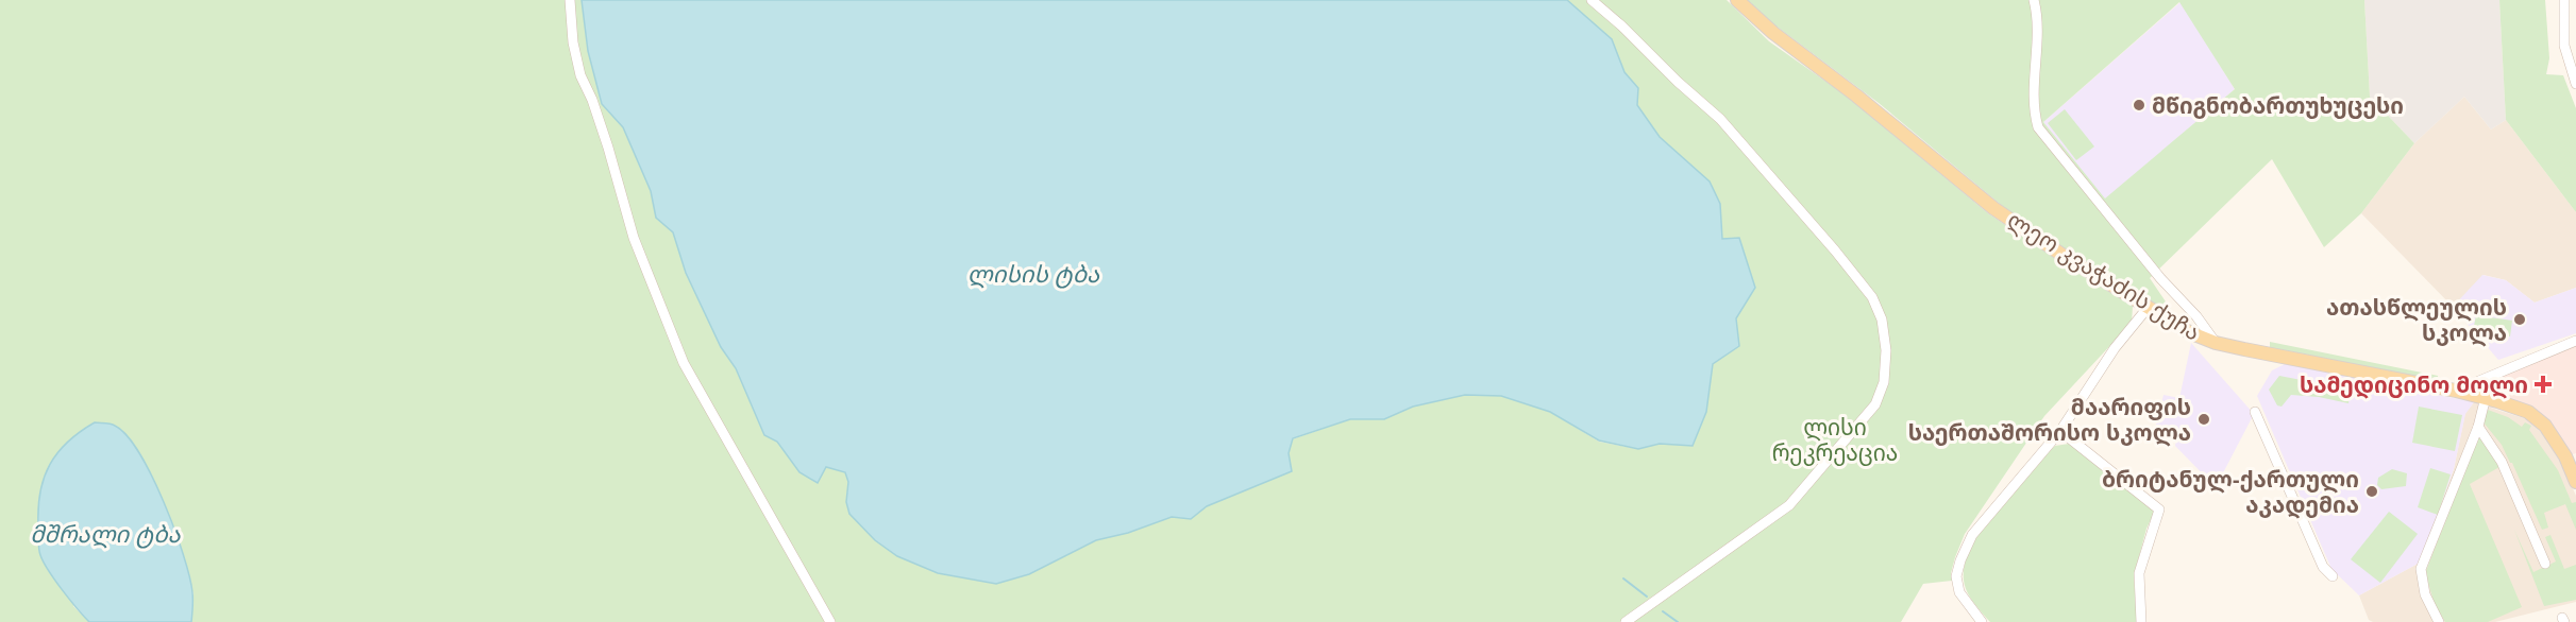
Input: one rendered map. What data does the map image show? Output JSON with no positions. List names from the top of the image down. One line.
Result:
{"streets":{"main road":["ლეო კვაჭაძის ქუჩა"]},"water":["ლისის ტბა","მშრალი ტბა"],"parks":["ლისი რეკრეაცია"],"places":{"other":["მწიგნობართუხუცესი","ათასწლეულის სკოლა","მაარიფის საერთაშორისო სკოლა","ბრიტანულ-ქართული აკადემია"],"health":["სამედიცინო მოლი"]}}
